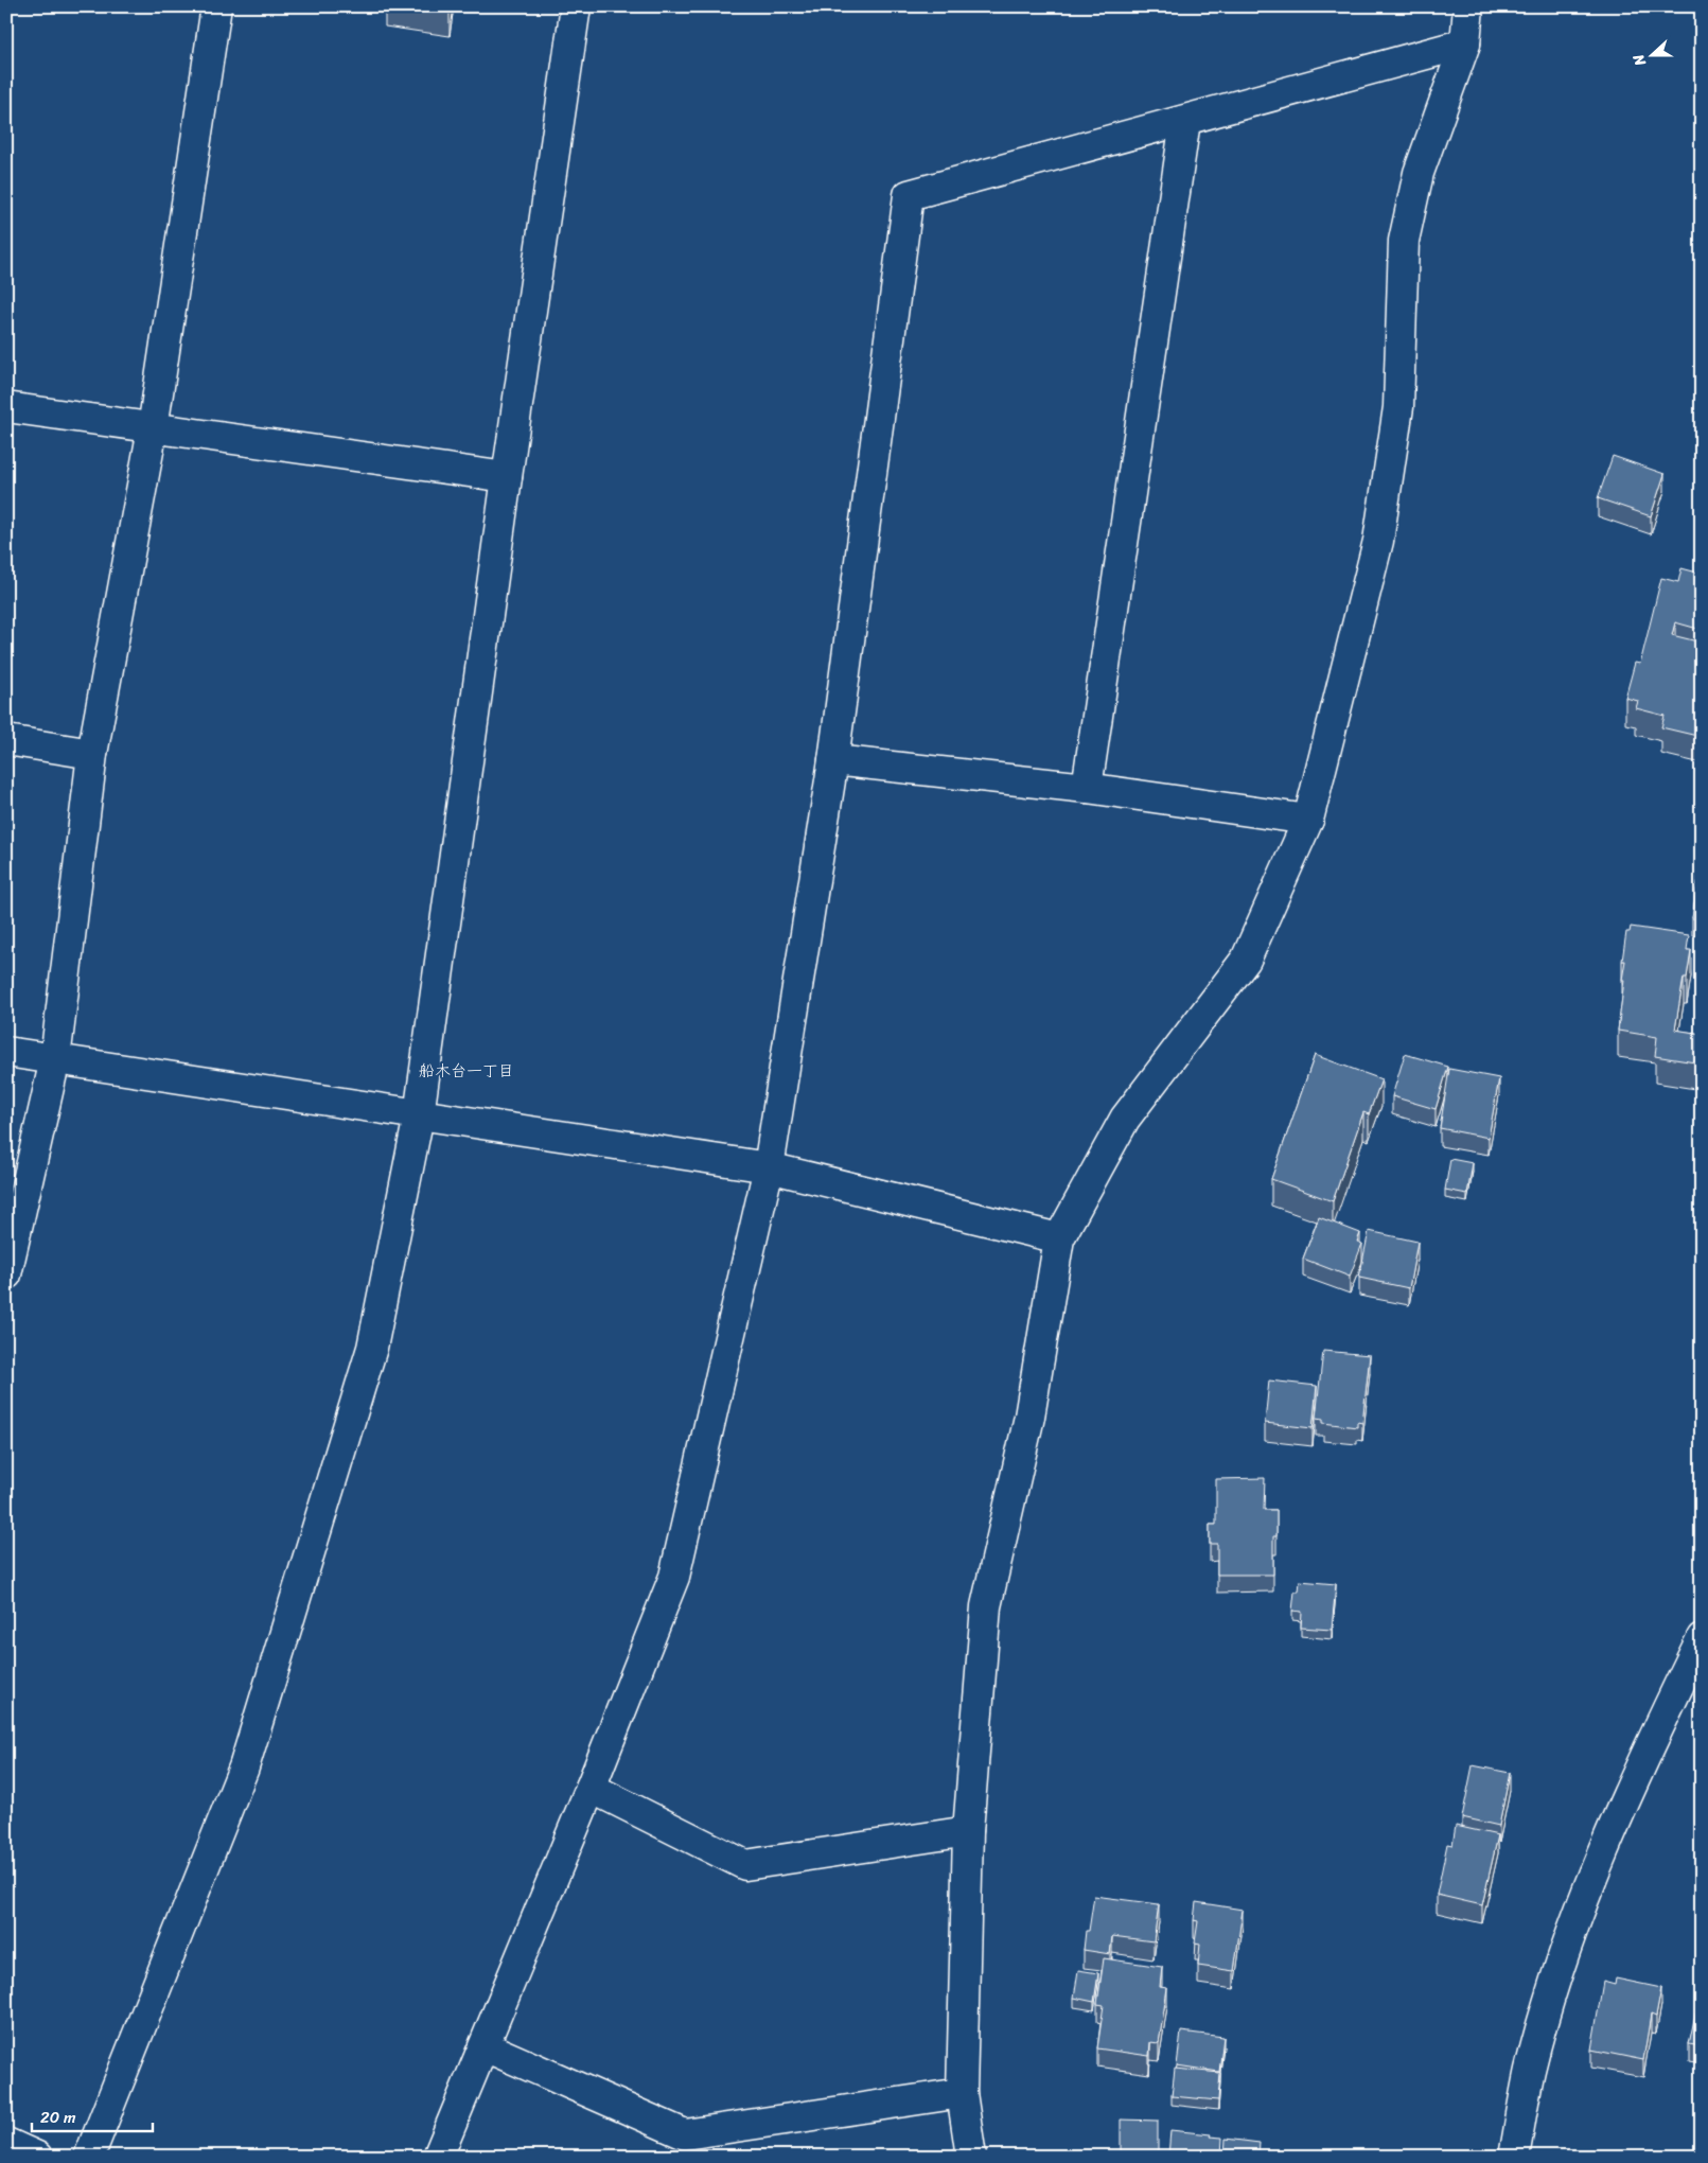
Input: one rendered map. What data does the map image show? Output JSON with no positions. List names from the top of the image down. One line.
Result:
{"districts":["船木台一丁目"],"scale_bar":"20 m","north":"left"}
